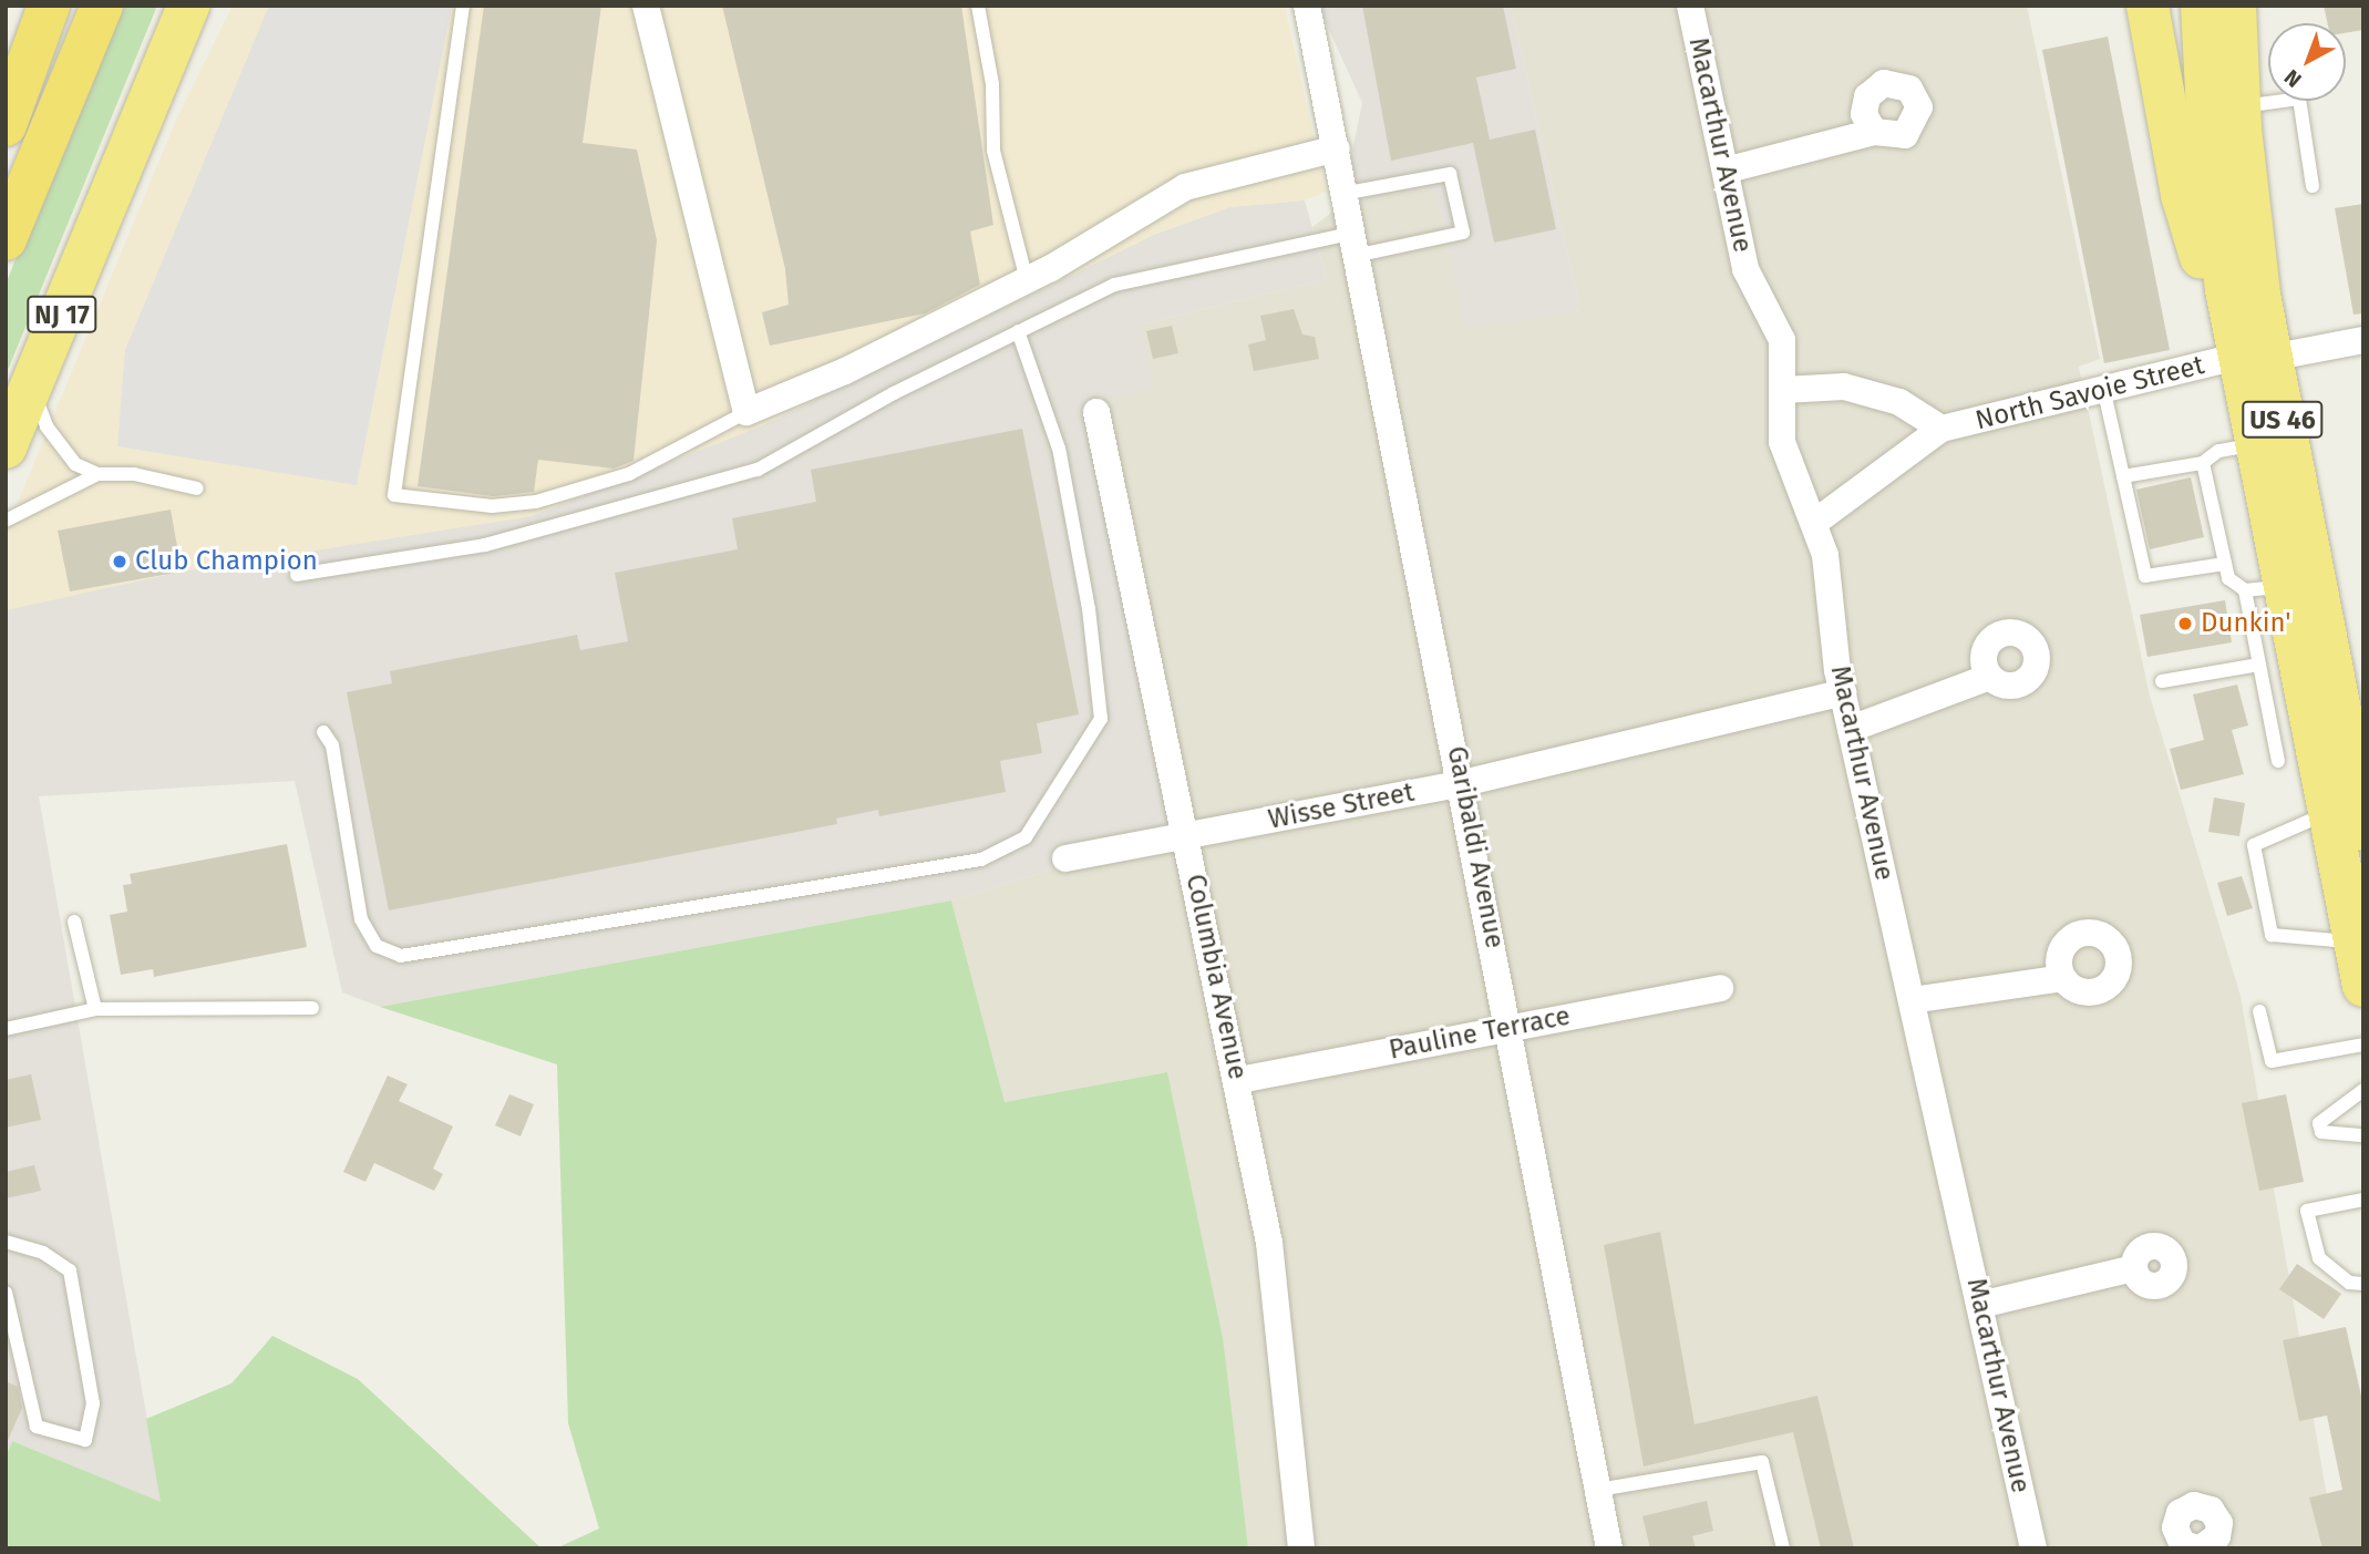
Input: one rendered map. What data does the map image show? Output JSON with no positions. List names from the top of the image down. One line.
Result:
{"streets":{"highway":["NJ 17","US 46"],"street":["Macarthur Avenue","North Savoie Street","Wisse Street","Garibaldi Avenue","Columbia Avenue","Pauline Terrace"]},"crossings":[["Macarthur Avenue","North Savoie Street"],["Macarthur Avenue","Wisse Street"],["North Savoie Street","US 46"],["Wisse Street","Garibaldi Avenue"],["Wisse Street","Columbia Avenue"],["Garibaldi Avenue","Pauline Terrace"],["Columbia Avenue","Pauline Terrace"]],"places":["Club Champion","Dunkin'"],"north":"bottom left"}
